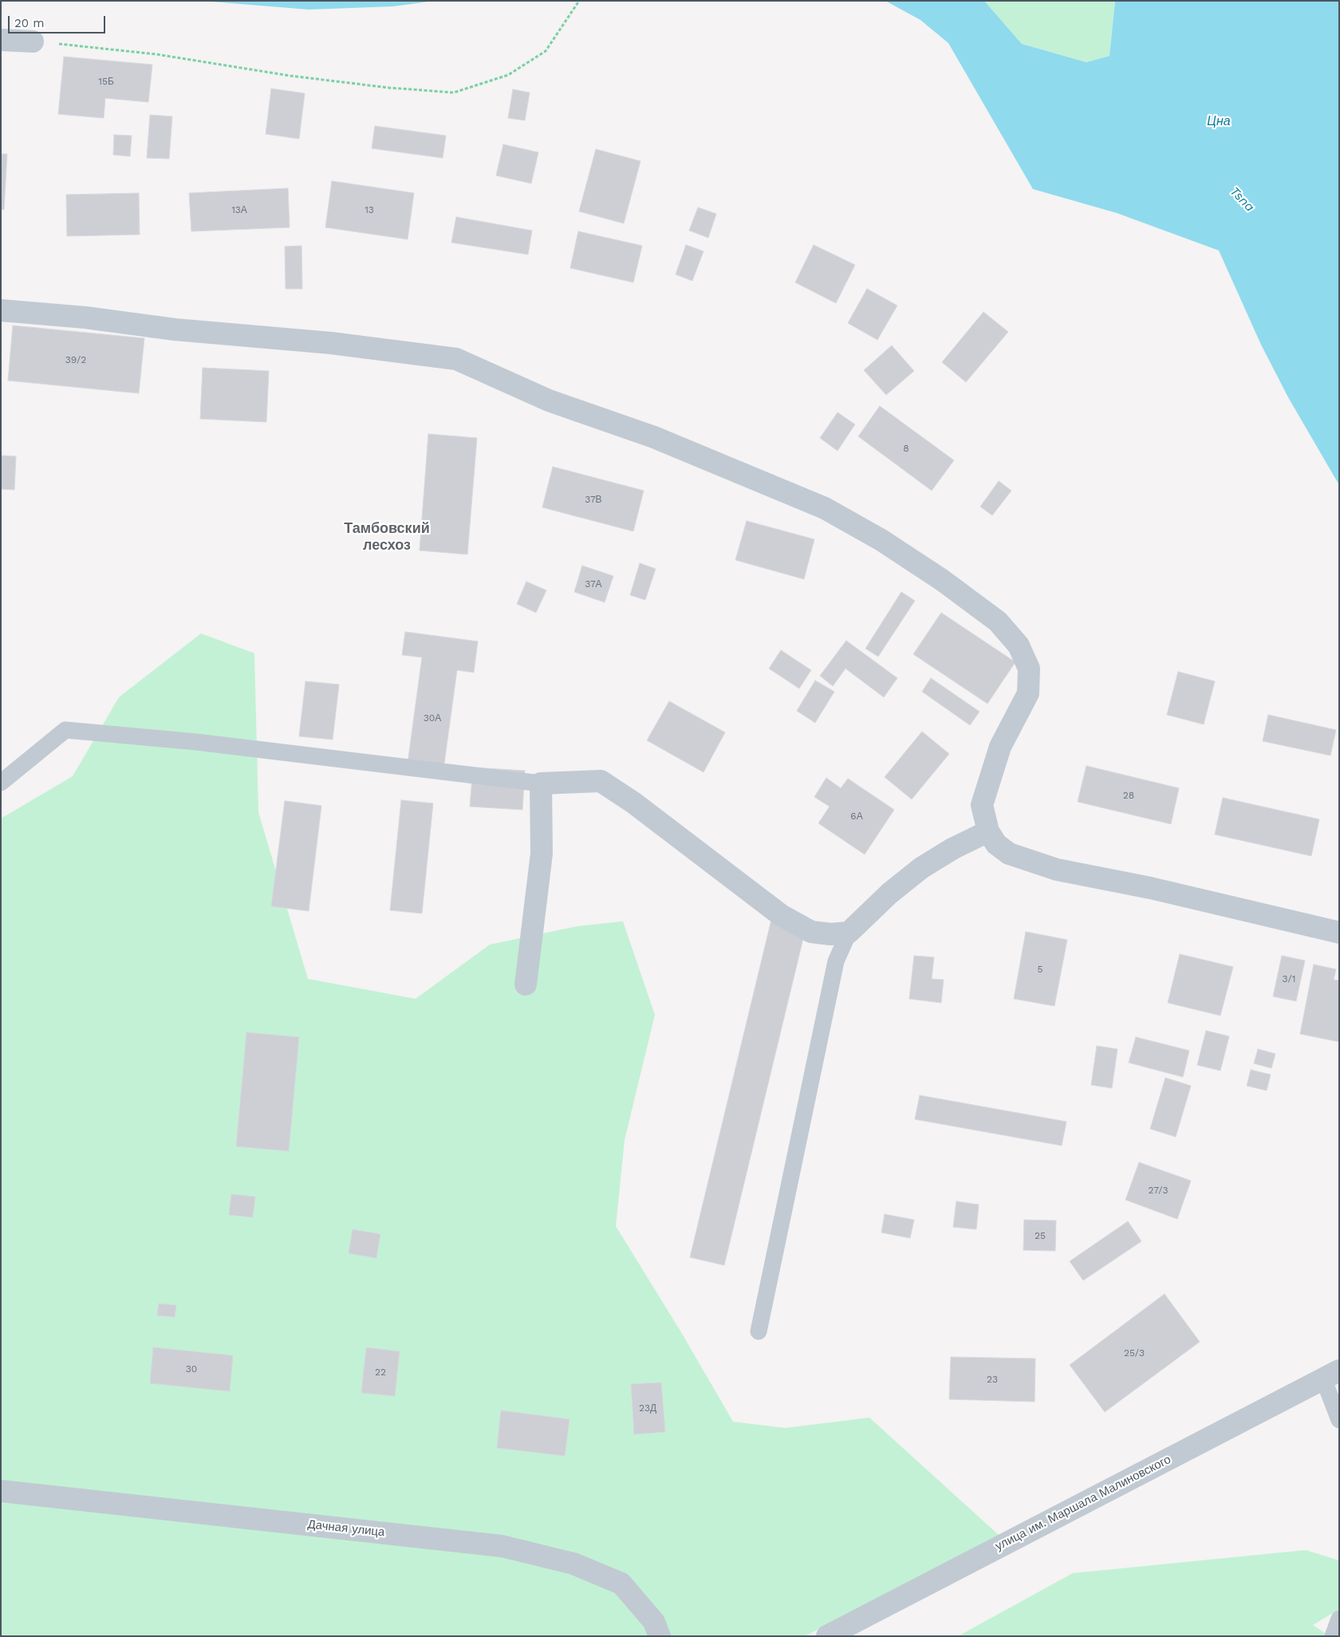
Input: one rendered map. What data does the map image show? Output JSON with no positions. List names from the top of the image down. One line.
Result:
{"streets":{"street":["улица им. Маршала Малиновского","Дачная улица"]},"districts":["Тамбовский лесхоз"],"water":["Цна","Tsna"],"house_numbers":["15Б","13А","13","39/2","8","37В","37А","30А","28","6А","5","3/1","27/3","25","25/3","30","22","23","23Д"],"scale_bar":"20 m"}
